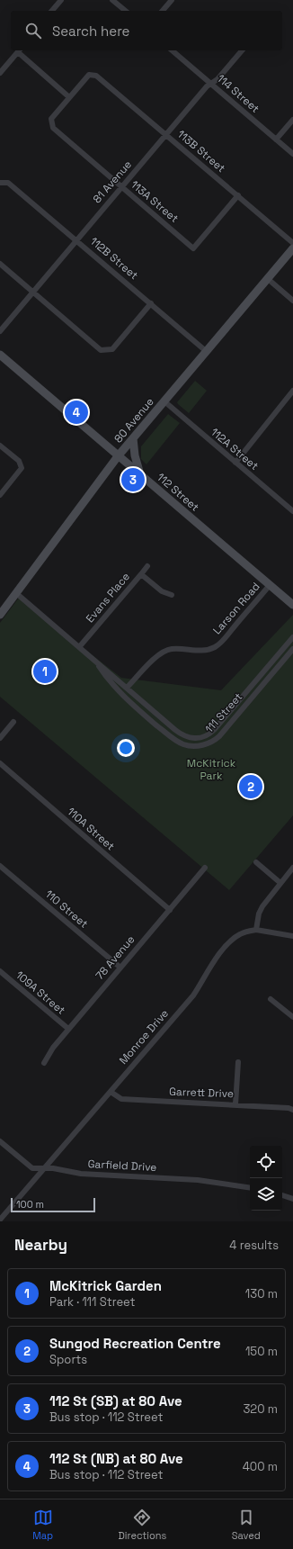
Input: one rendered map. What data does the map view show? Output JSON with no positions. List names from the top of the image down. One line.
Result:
{"streets":{"street":["114 Street","113B Street","81 Avenue","113A Street","112B Street","80 Avenue","112A Street","112 Street","Evans Place","Larson Road","111 Street","110A Street","110 Street","78 Avenue","109A Street","Monroe Drive","Garrett Drive","Garfield Drive"]},"crossings":[["114 Street","81 Avenue"],["113B Street","81 Avenue"],["113B Street","113A Street"],["81 Avenue","113A Street"],["81 Avenue","112B Street"],["112B Street","80 Avenue"],["80 Avenue","112A Street"],["80 Avenue","112 Street"],["80 Avenue","111 Street"],["112 Street","Larson Road"],["Evans Place","111 Street"],["Larson Road","111 Street"],["110A Street","78 Avenue"],["110 Street","78 Avenue"],["78 Avenue","109A Street"],["Monroe Drive","Garrett Drive"],["Monroe Drive","Garfield Drive"]],"parks":["McKitrick Park"],"scale_bar":"100 m","page":{"search":"Search here","pins":["4","3","1","2"],"scale":"100 m","heading":["Nearby","4 results"],"list":[{"mark":"1","name":"McKitrick Garden","note":"Park · 111 Street","value":"130 m"},{"mark":"2","name":"Sungod Recreation Centre","note":"Sports","value":"150 m"},{"mark":"3","name":"112 St (SB) at 80 Ave","note":"Bus stop · 112 Street","value":"320 m"},{"mark":"4","name":"112 St (NB) at 80 Ave","note":"Bus stop · 112 Street","value":"400 m"}],"nav":["Map","Directions","Saved"]}}
